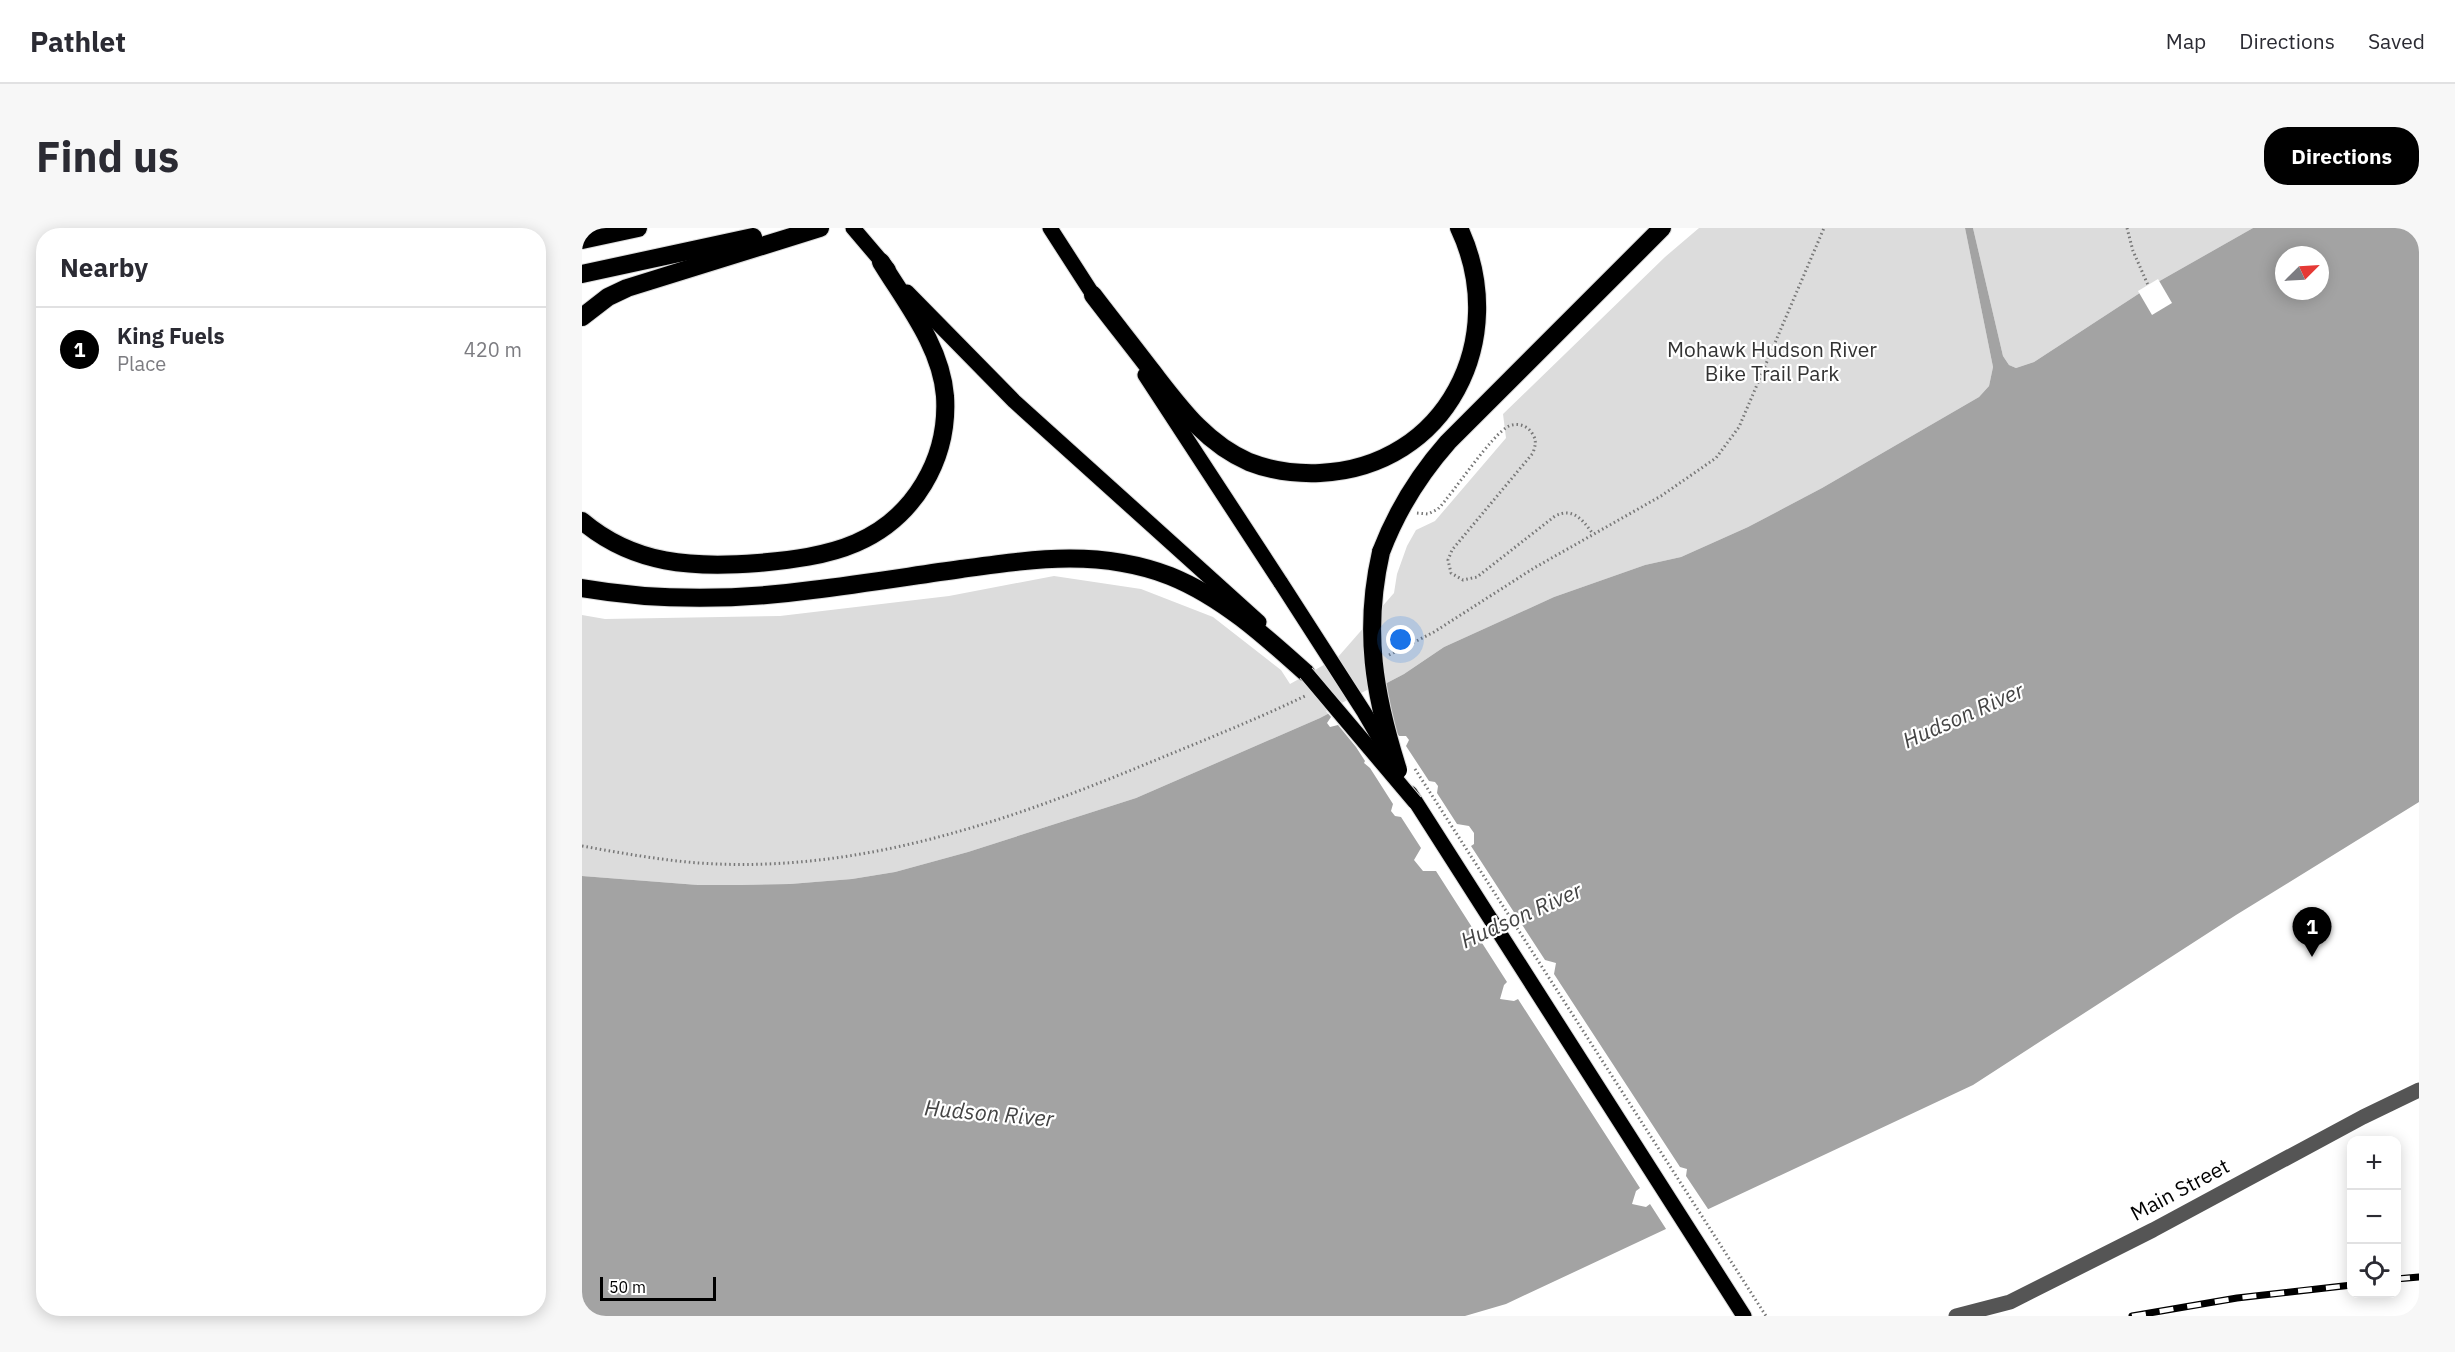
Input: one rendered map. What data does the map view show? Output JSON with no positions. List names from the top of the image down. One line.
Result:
{"streets":{"street":["Main Street"]},"water":["Hudson River"],"parks":["Mohawk Hudson River Bike Trail Park"],"scale_bar":"50 m","north":"top right","page":{"header":"Pathlet","nav":["Map","Directions","Saved"],"buttons":"Directions","title":"Find us","heading":"Nearby","list":[{"mark":"1","name":"King Fuels","note":"Place","value":"420 m"}],"pins":"1","map_buttons":["+","−"],"scale":"50 m"}}
